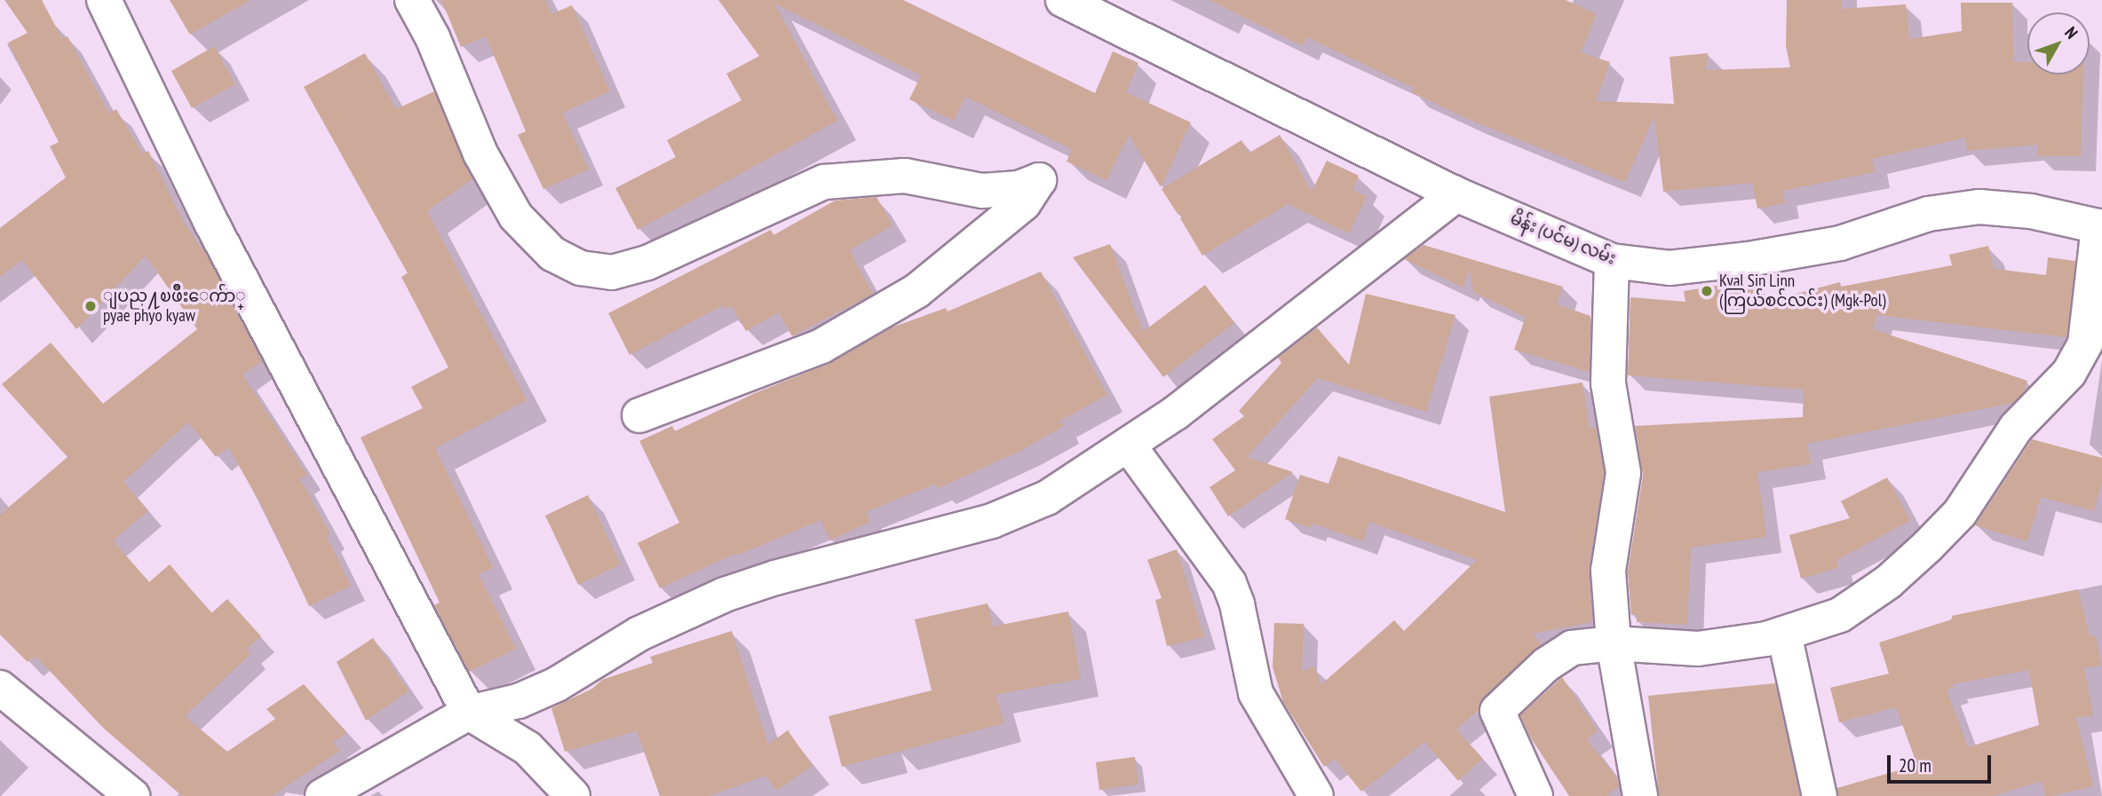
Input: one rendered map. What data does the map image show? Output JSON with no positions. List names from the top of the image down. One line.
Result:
{"streets":{"street":["မိန်း (ပင်မ) လမ်း"]},"places":["Kyal Sin Linn (ကြယ်စင်လင်း) (Mgk-Pol)","ျပည္႔ၿဖိဳးေက်ာ္ pyae phyo kyaw"],"scale_bar":"20 m","north":"top right"}
